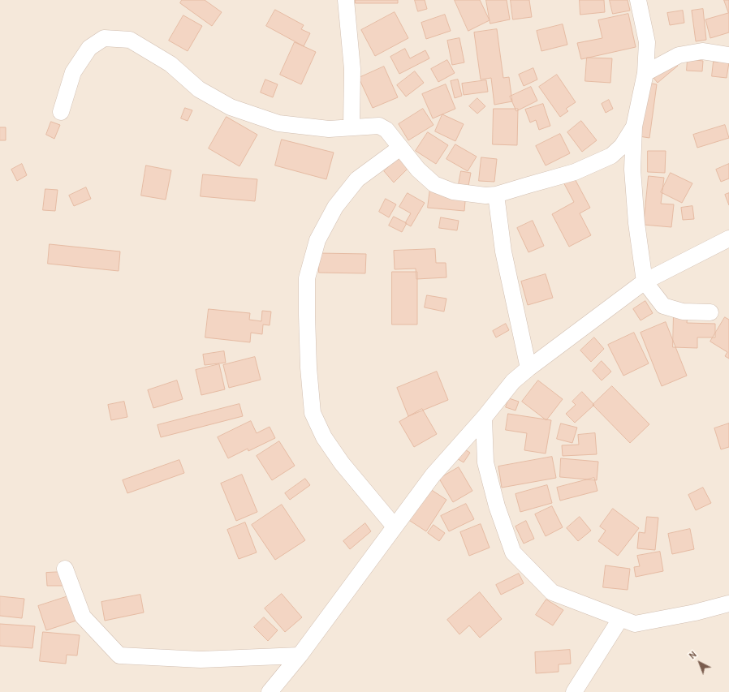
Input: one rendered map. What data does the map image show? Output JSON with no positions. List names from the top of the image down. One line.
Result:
{"north":"top left"}
